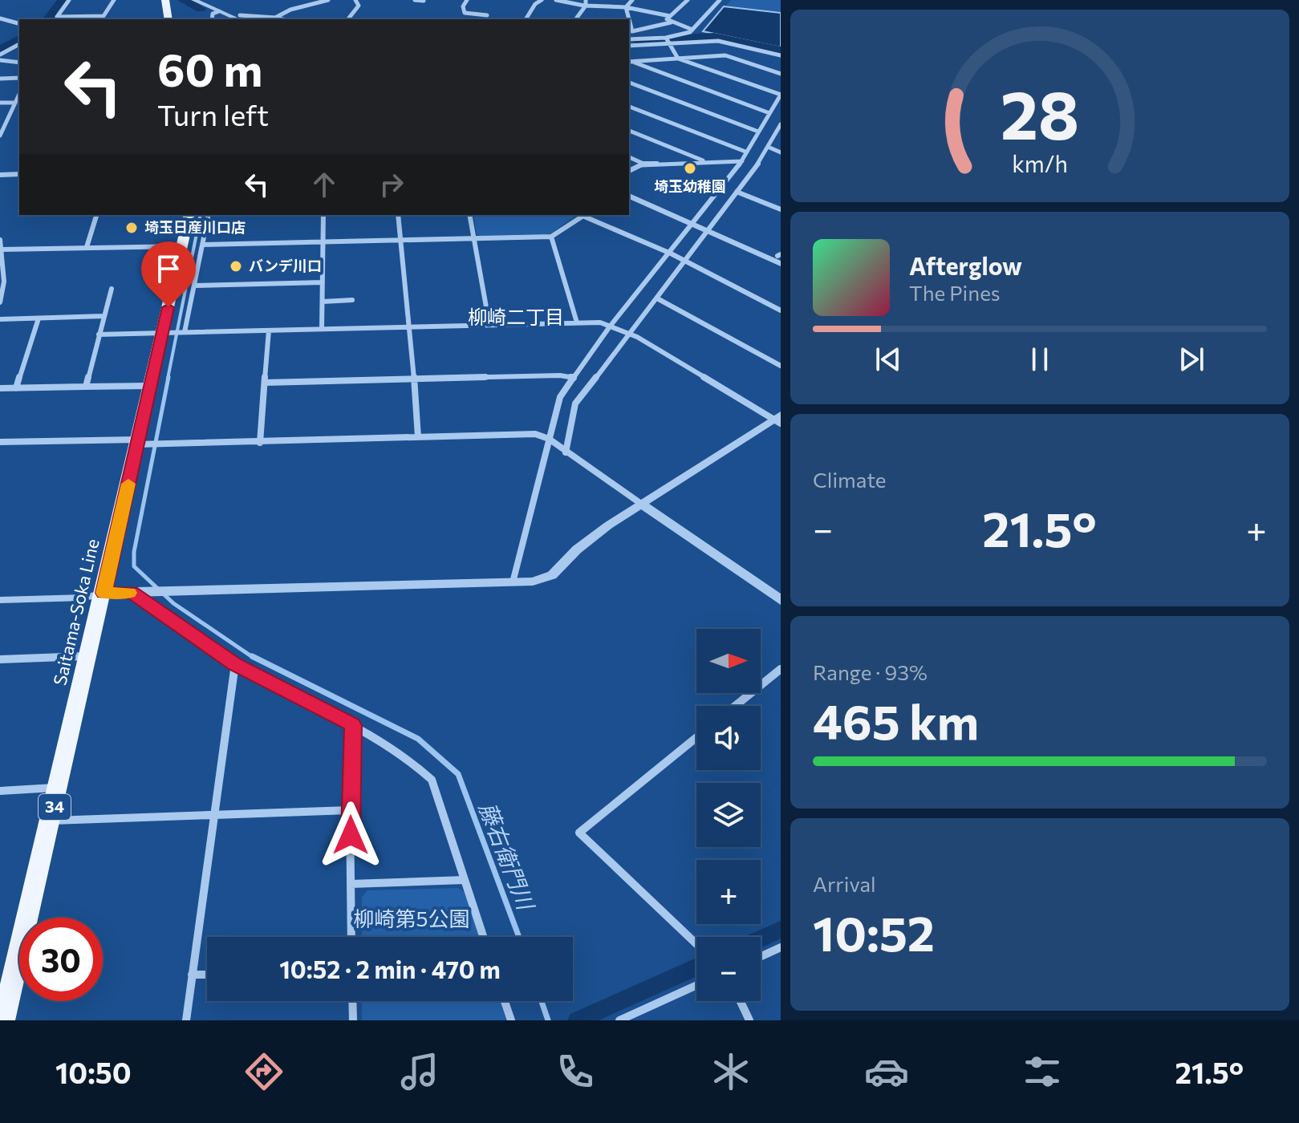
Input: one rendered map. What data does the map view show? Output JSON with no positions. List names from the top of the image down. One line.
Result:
{"streets":{"main road":["Saitama-Soka Line","34"]},"districts":["柳崎二丁目"],"water":["藤右衛門川"],"parks":["柳崎第5公園"],"places":["埼玉幼稚園","埼玉日産川口店","バンデ川口"],"north":"right","page":{"turn":["60 m","Turn left"],"song":["Afterglow","The Pines"],"tile":["Climate",["Range · 93%","465 km"],["Arrival","10:52"]],"heat":["−","21.5°","+"],"map_buttons":["+","−"],"limit":"30","trip":"10:52 · 2 min · 470 m","tabs":["10:50","21.5°"],"gauge":["28","km/h"]}}
